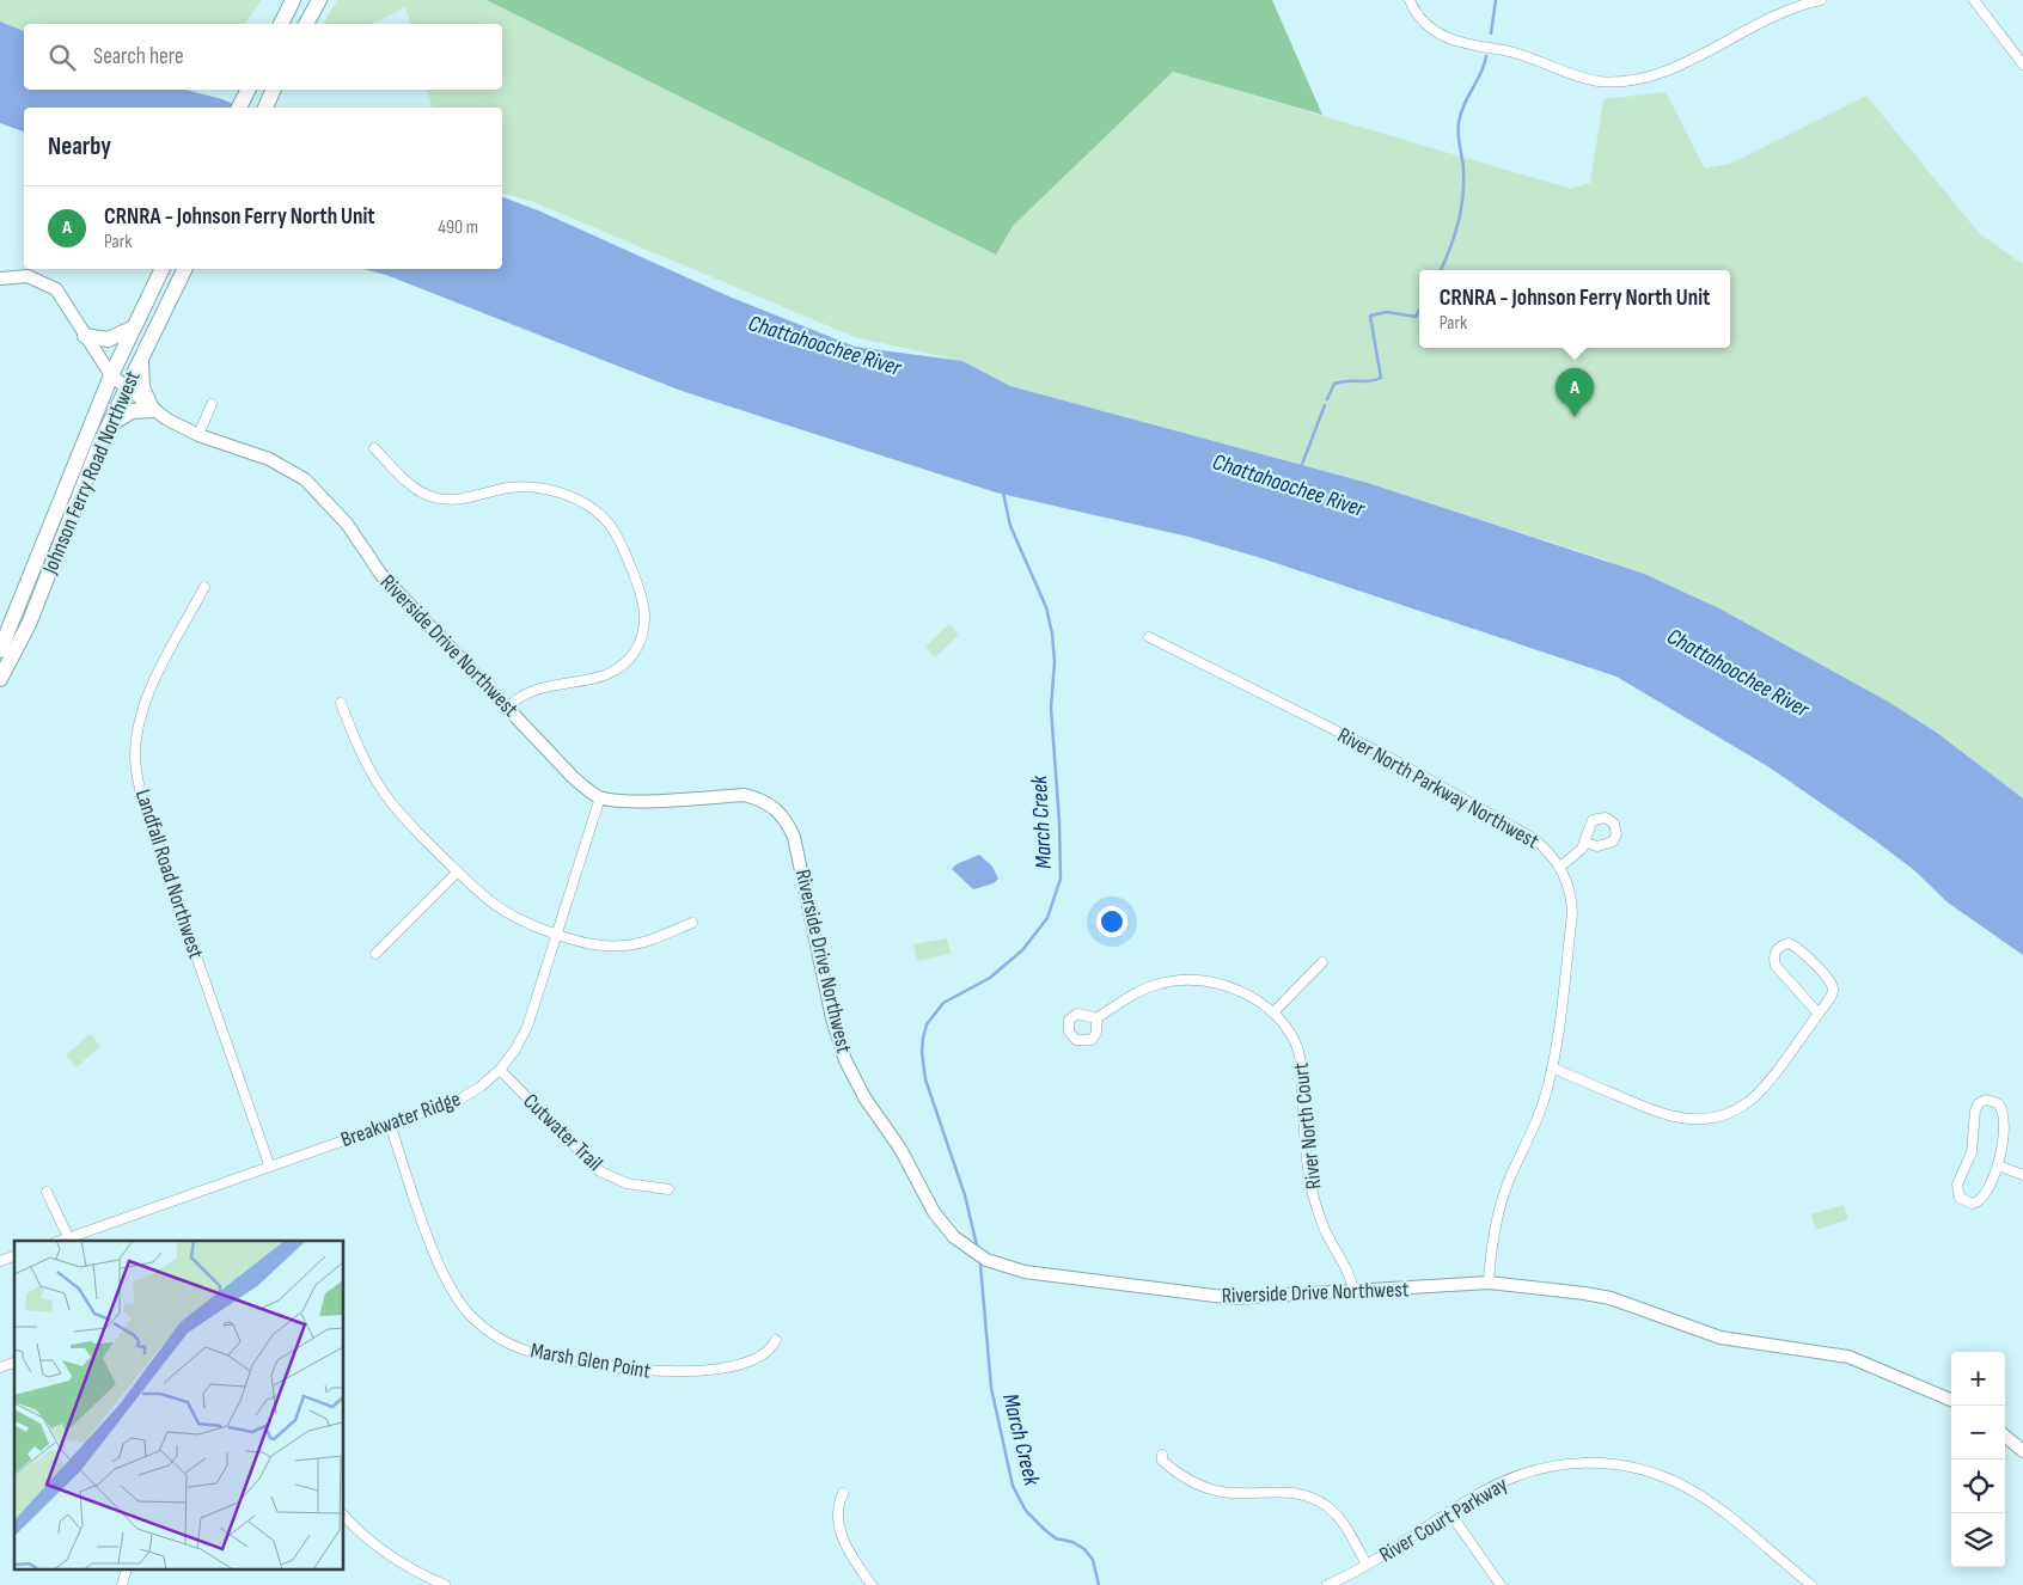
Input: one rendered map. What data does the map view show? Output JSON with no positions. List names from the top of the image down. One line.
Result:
{"streets":{"main road":["Johnson Ferry Road Northwest"],"street":["Riverside Drive Northwest","River North Parkway Northwest","Landfall Road Northwest","Breakwater Ridge","River North Court","Cutwater Trail","Marsh Glen Point","River Court Parkway"]},"crossings":[["Johnson Ferry Road Northwest","Riverside Drive Northwest"],["Riverside Drive Northwest","River North Parkway Northwest"],["Riverside Drive Northwest","Breakwater Ridge"],["Riverside Drive Northwest","River North Court"],["Landfall Road Northwest","Breakwater Ridge"],["Breakwater Ridge","Cutwater Trail"],["Breakwater Ridge","Marsh Glen Point"]],"water":["Chattahoochee River","March Creek"],"page":{"search":"Search here","heading":"Nearby","list":[{"mark":"A","name":"CRNRA - Johnson Ferry North Unit","note":"Park","value":"490 m"}],"popup":["CRNRA - Johnson Ferry North Unit","Park"],"pins":"A","map_buttons":["+","−"]}}
